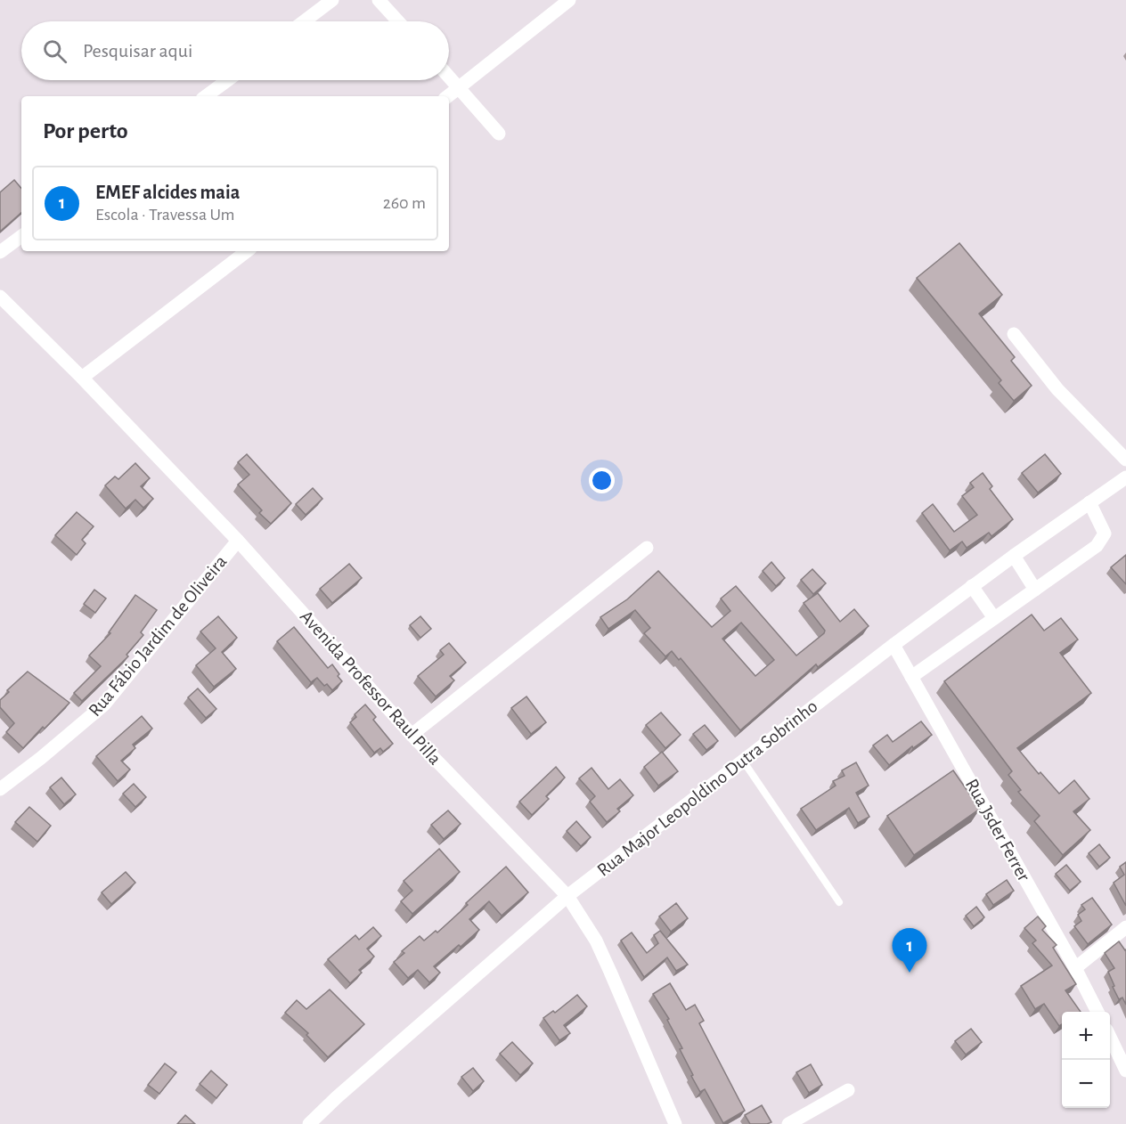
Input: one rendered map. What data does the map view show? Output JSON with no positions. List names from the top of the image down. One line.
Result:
{"streets":{"street":["Rua Fábio Jardim de Oliveira","Avenida Professor Raul Pilla","Rua Major Leopoldino Dutra Sobrinho","Rua Jsder Ferrer"]},"crossings":[["Rua Fábio Jardim de Oliveira","Avenida Professor Raul Pilla"],["Avenida Professor Raul Pilla","Rua Major Leopoldino Dutra Sobrinho"],["Rua Major Leopoldino Dutra Sobrinho","Rua Jsder Ferrer"]],"page":{"search":"Pesquisar aqui","heading":"Por perto","list":[{"mark":"1","name":"EMEF alcides maia","note":"Escola · Travessa Um","value":"260 m"}],"pins":"1","map_buttons":["+","−"]}}
